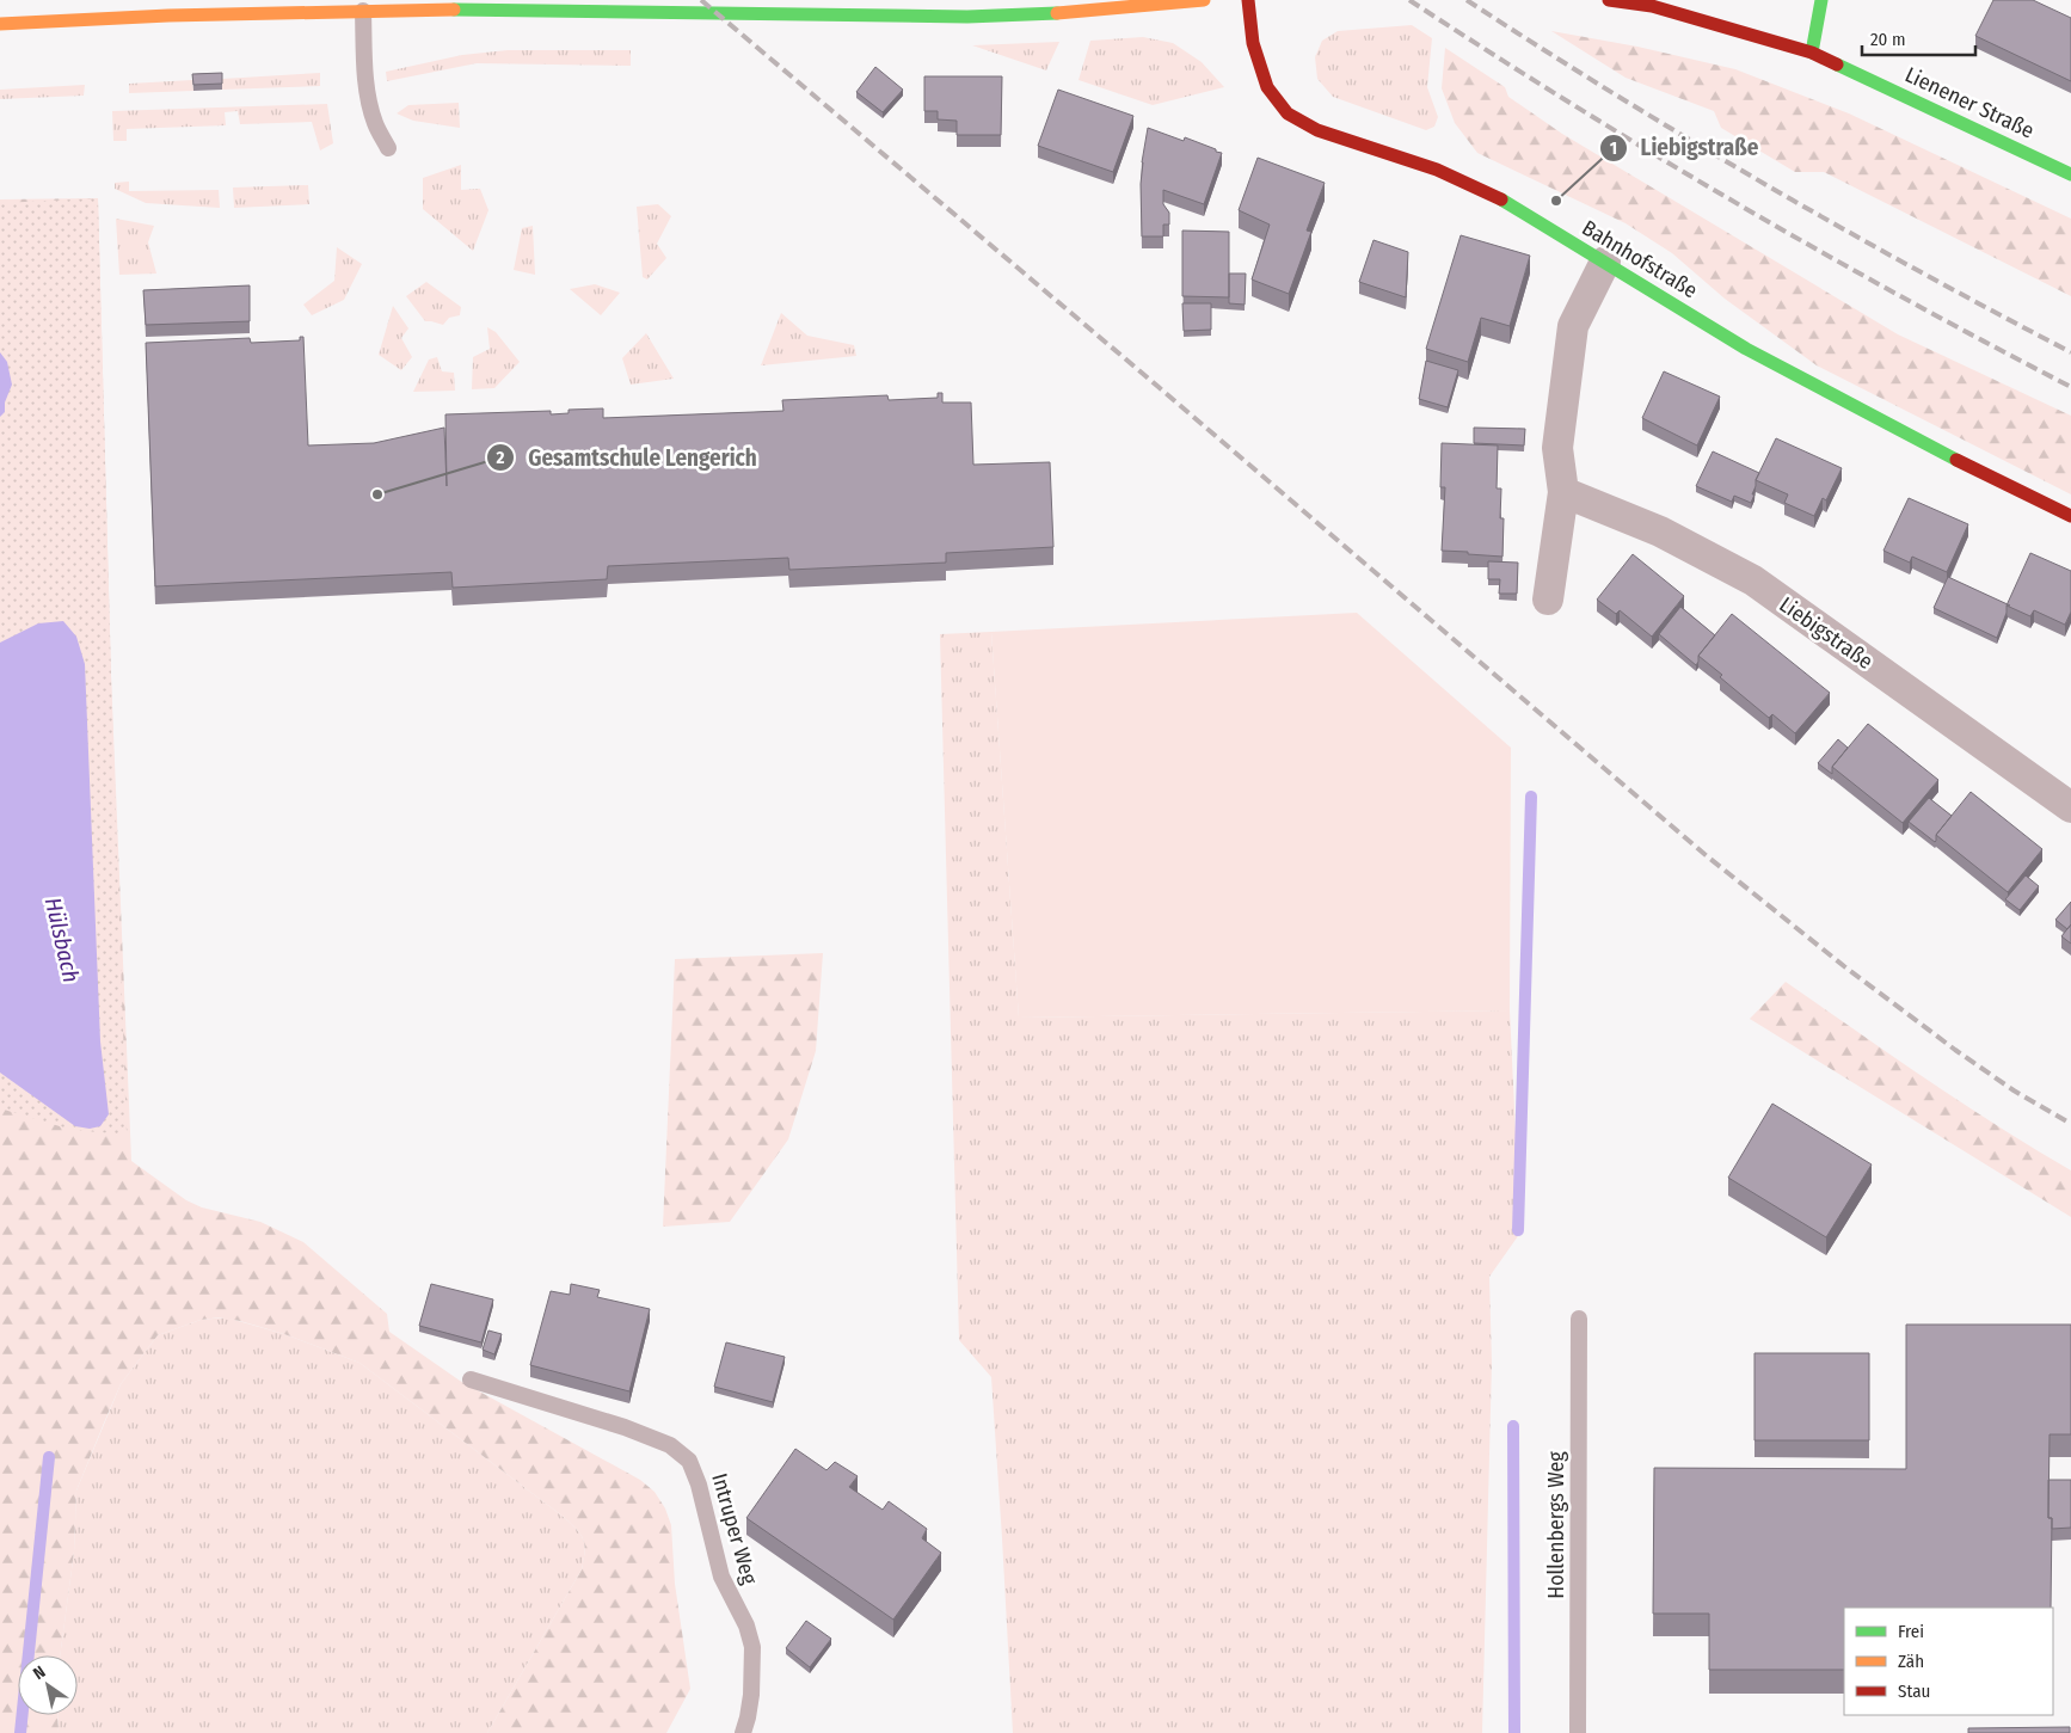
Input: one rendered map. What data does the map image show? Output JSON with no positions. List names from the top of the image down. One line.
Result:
{"streets":{"street":["Lienener Straße","Bahnhofstraße","Liebigstraße"],"lane":["Hollenbergs Weg","Intruper Weg"]},"water":["Hülsbach"],"places":["Liebigstraße","Gesamtschule Lengerich"],"legend":["Frei","Zäh","Stau"],"scale_bar":"20 m","north":"top left"}
